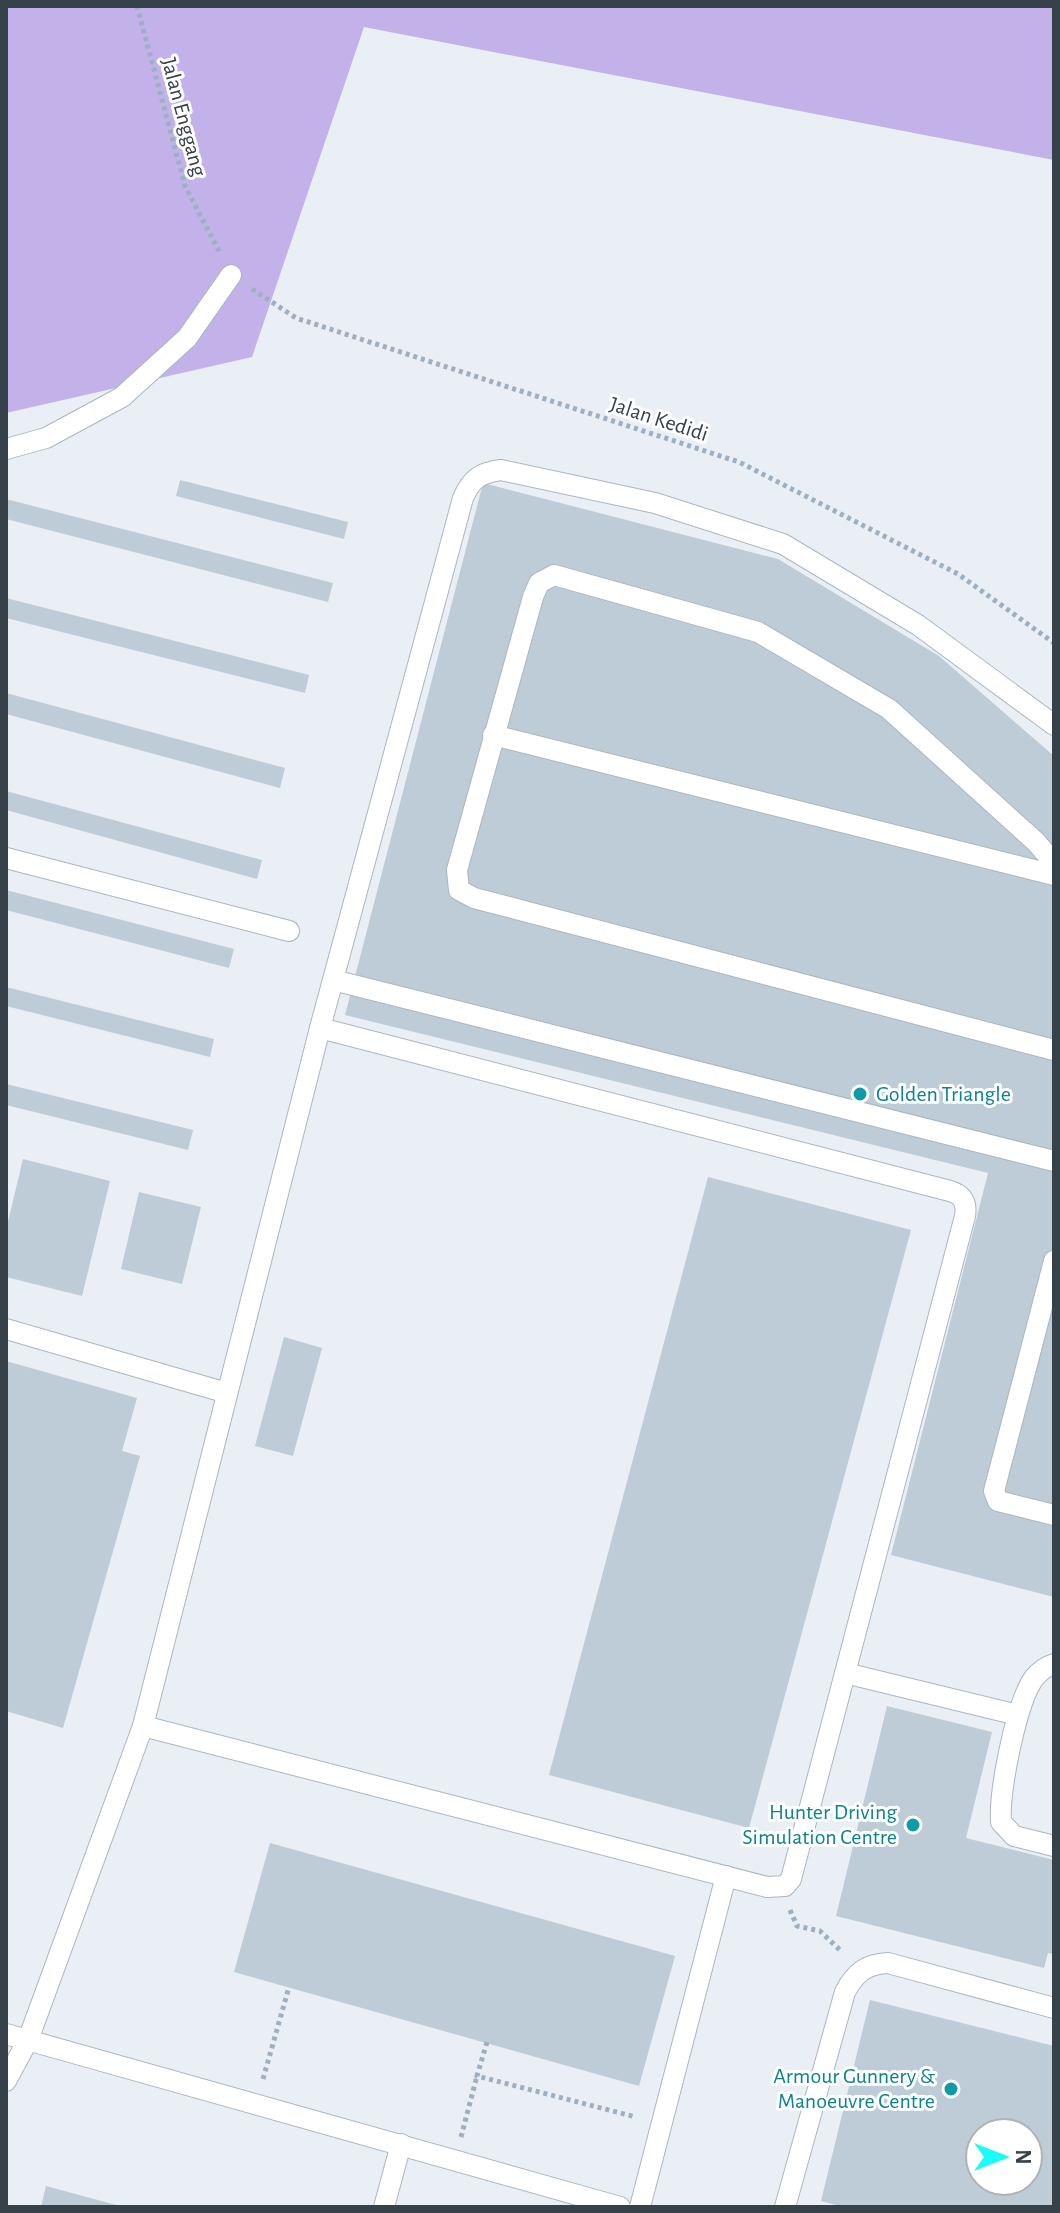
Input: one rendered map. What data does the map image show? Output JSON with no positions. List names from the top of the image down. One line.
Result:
{"streets":{"path":["Jalan Enggang","Jalan Kedidi"]},"crossings":[["Jalan Enggang","Jalan Kedidi"]],"places":["Golden Triangle","Hunter Driving Simulation Centre","Armour Gunnery & Manoeuvre Centre"],"north":"right"}
